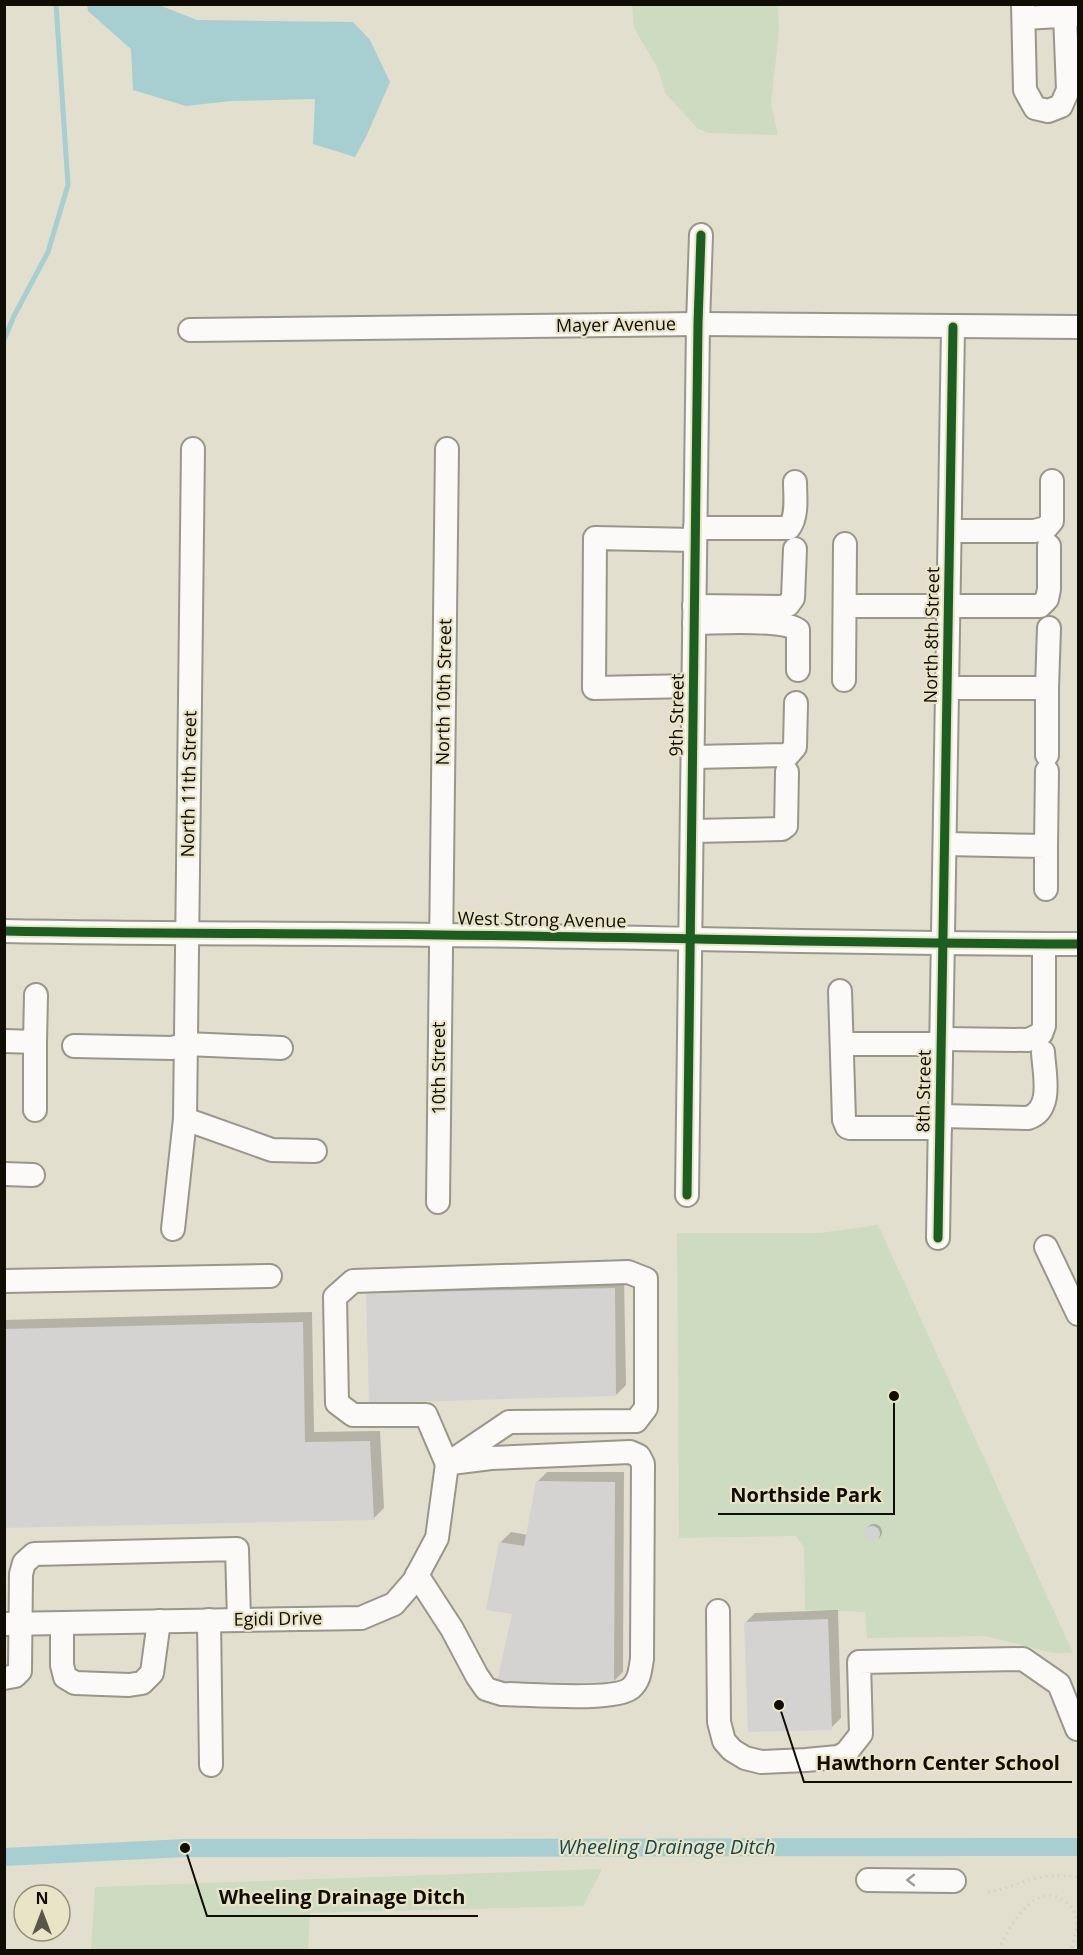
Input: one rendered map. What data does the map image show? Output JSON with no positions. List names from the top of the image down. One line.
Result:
{"streets":{"street":["Mayer Avenue","North 8th Street","North 10th Street","9th Street","North 11th Street","West Strong Avenue","10th Street","8th Street","Egidi Drive"]},"crossings":[["Mayer Avenue","North 8th Street"],["Mayer Avenue","9th Street"],["North 8th Street","West Strong Avenue"],["North 8th Street","8th Street"],["North 10th Street","West Strong Avenue"],["North 10th Street","10th Street"],["9th Street","West Strong Avenue"],["North 11th Street","West Strong Avenue"],["West Strong Avenue","10th Street"],["West Strong Avenue","8th Street"]],"water":["Wheeling Drainage Ditch"],"places":["Northside Park","Hawthorn Center School","Wheeling Drainage Ditch"],"north":"top"}
